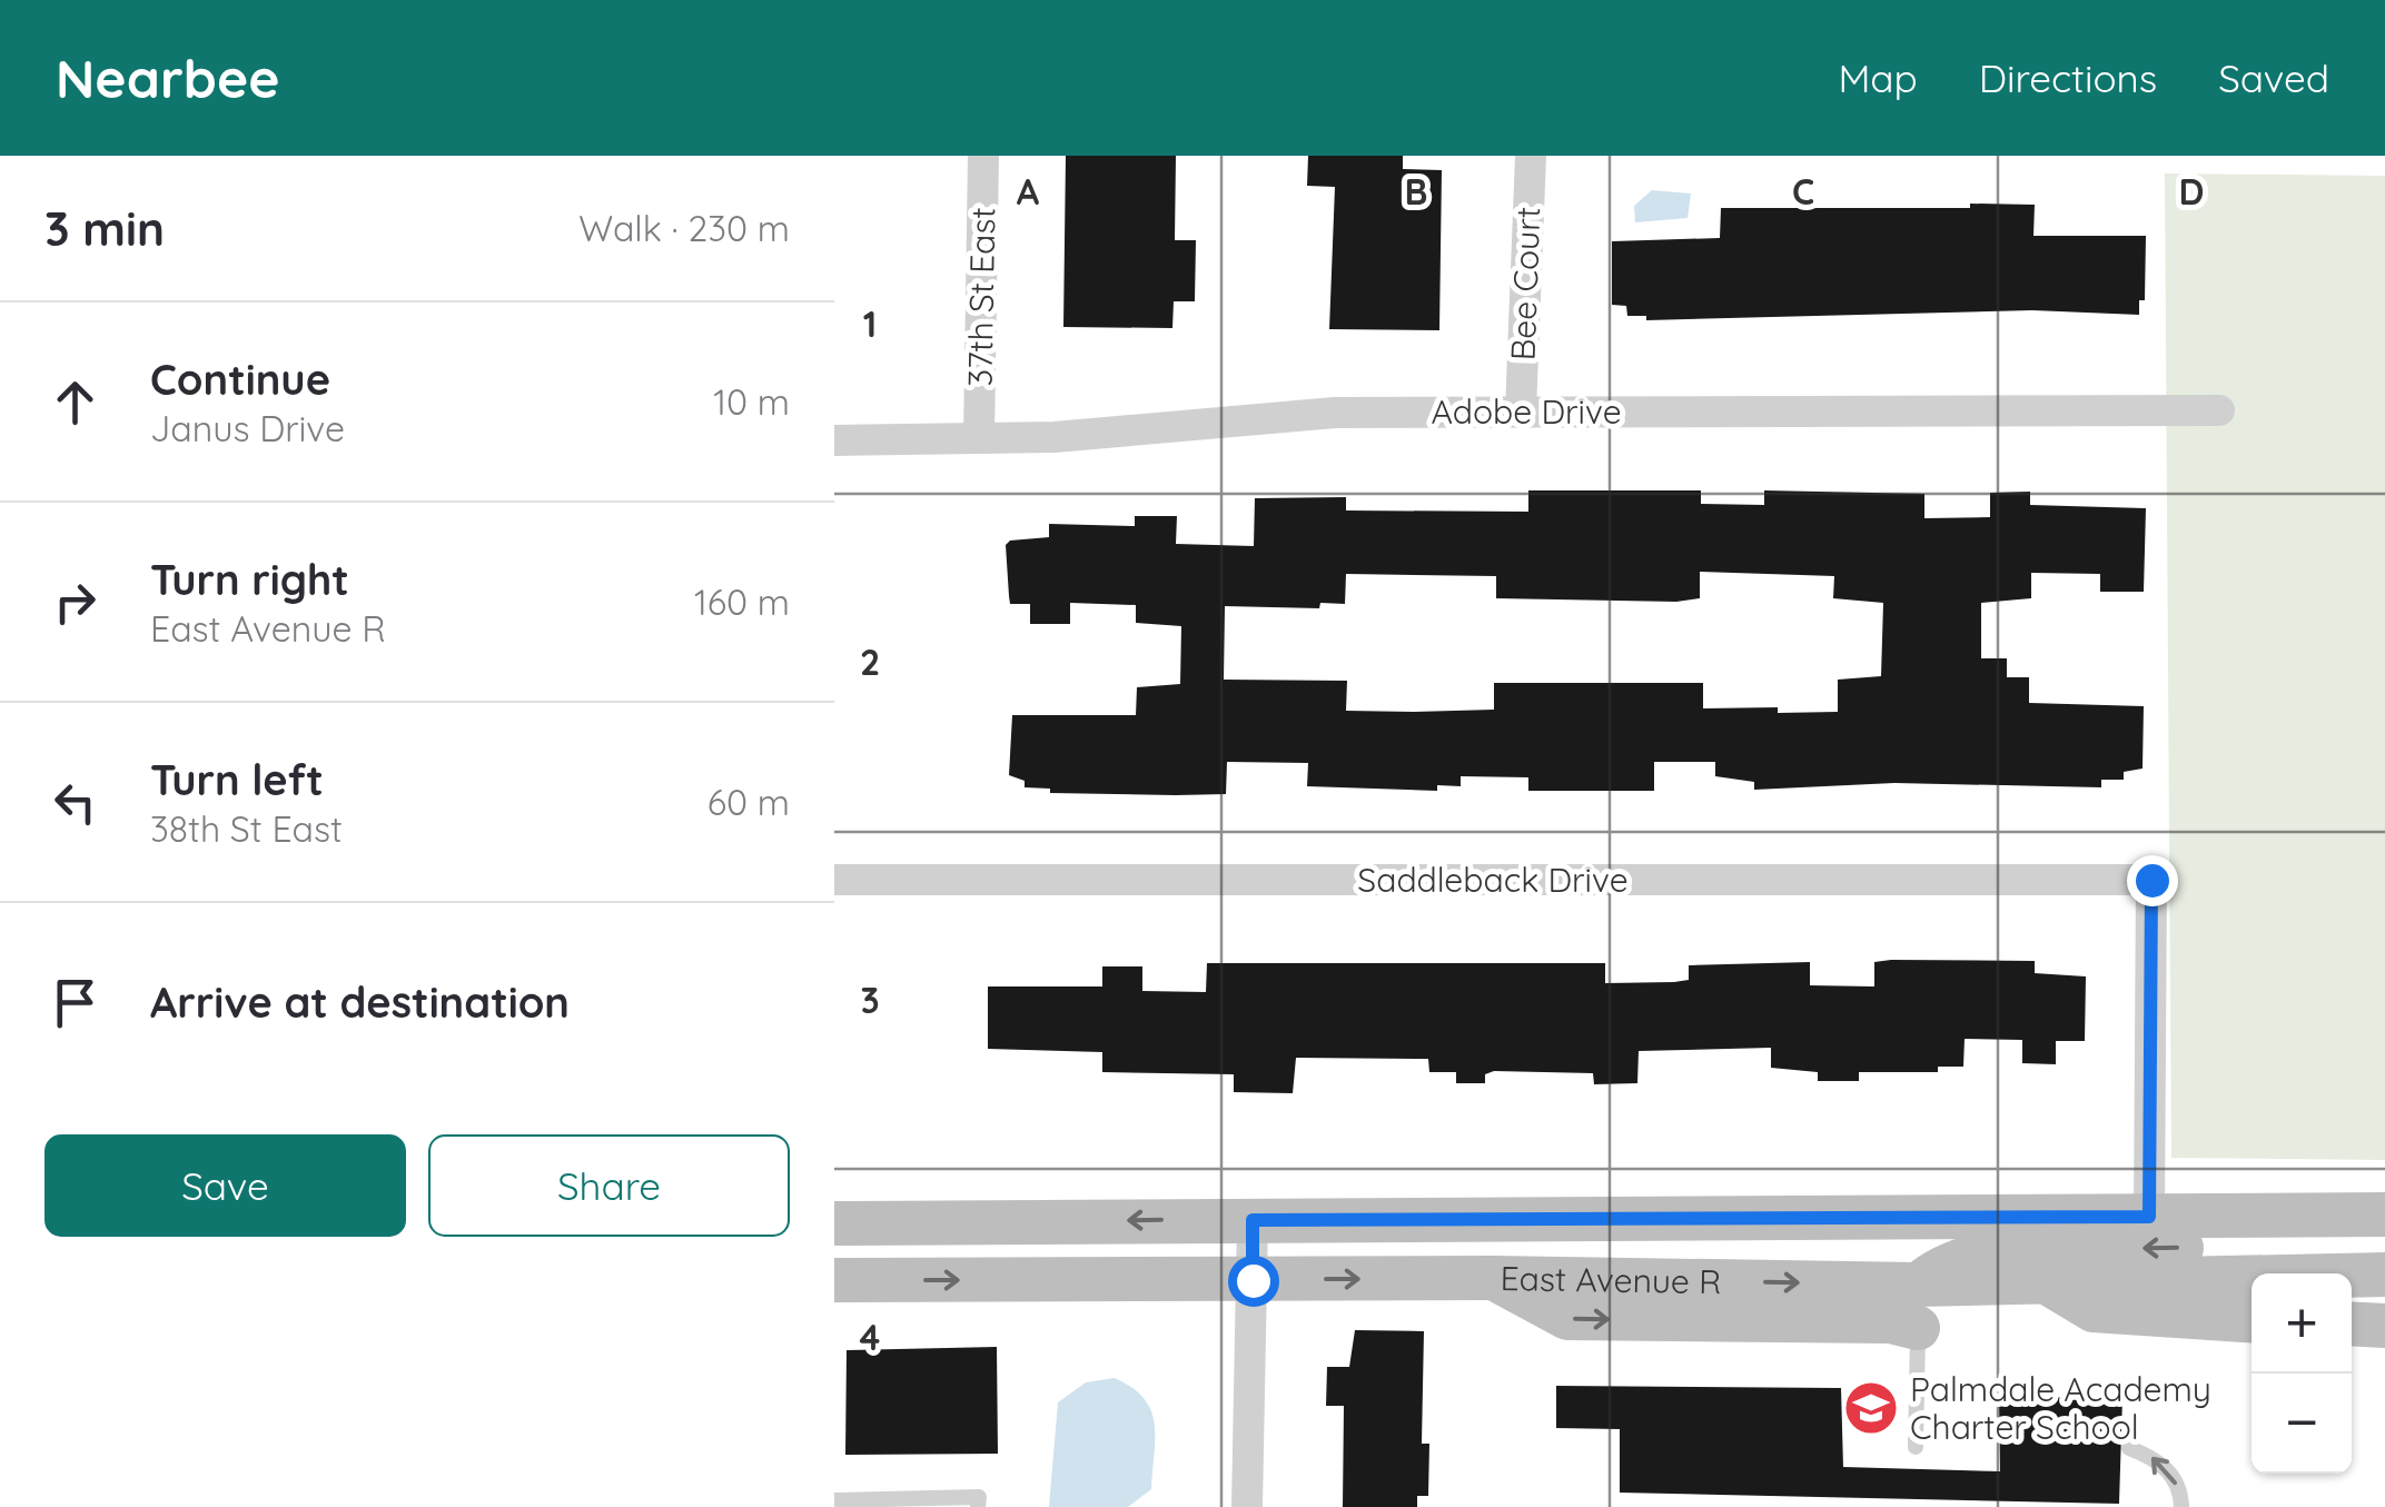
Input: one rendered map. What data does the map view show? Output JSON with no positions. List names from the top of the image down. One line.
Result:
{"streets":{"main road":["East Avenue R"],"street":["Bee Court","37th St East","Adobe Drive","Saddleback Drive"]},"crossings":[["Bee Court","Adobe Drive"],["37th St East","Adobe Drive"],["Saddleback Drive","East Avenue R"]],"places":{"school or university":["Palmdale Academy Charter School"]},"page":{"header":"Nearbee","nav":["Map","Directions","Saved"],"heading":["3 min","Walk · 230 m"],"list":[["Continue","Janus Drive","10 m"],["Turn right","East Avenue R","160 m"],["Turn left","38th St East","60 m"],"Arrive at destination"],"buttons":["Save","Share"],"map_buttons":["+","−"]},"grid":{"columns":["A","B","C","D"],"rows":["1","2","3","4"]}}
